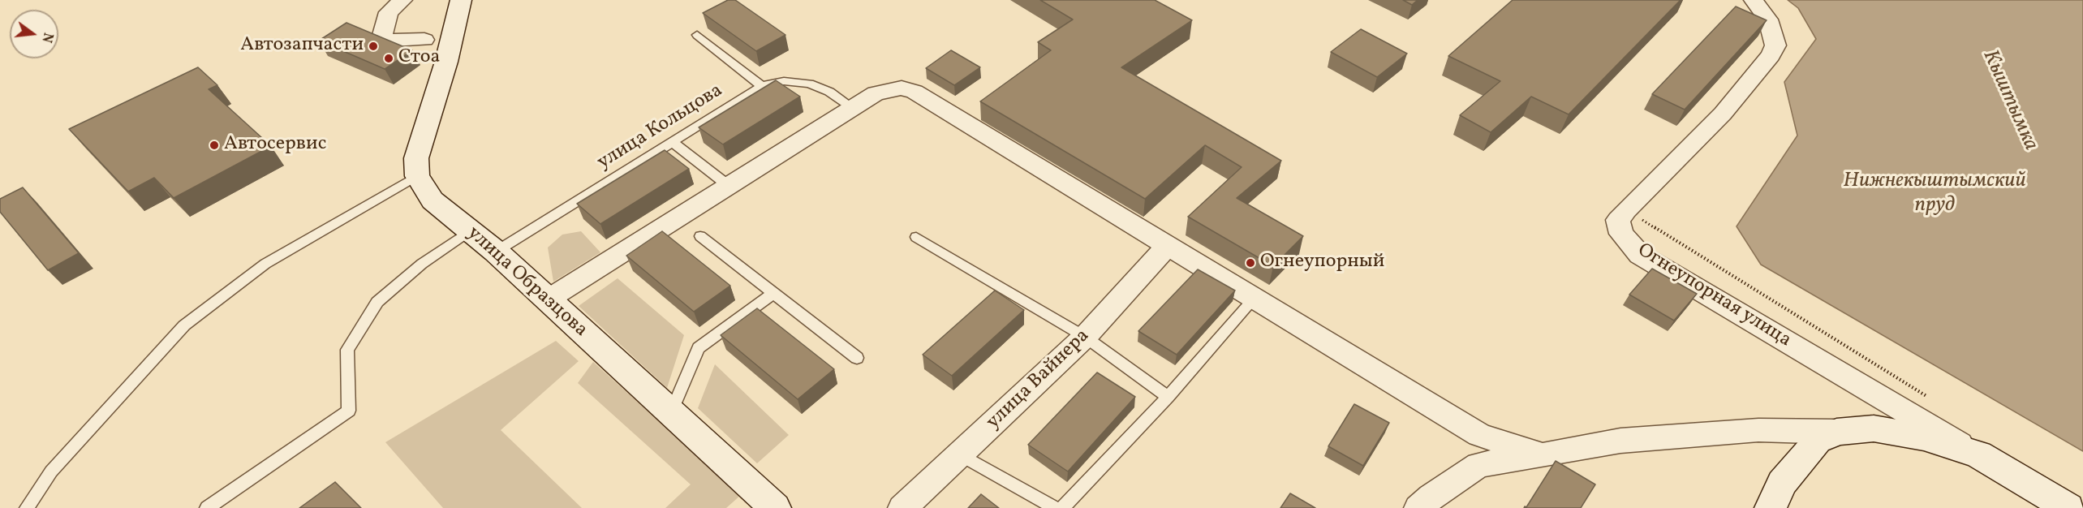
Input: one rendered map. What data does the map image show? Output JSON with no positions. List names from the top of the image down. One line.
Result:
{"streets":{"main road":["улица Образцова","Огнеупорная улица"],"street":["улица Вайнера"],"lane":["улица Кольцова"]},"crossings":[["улица Кольцова","улица Образцова"]],"water":["Кыштымка","Нижнекыштымский пруд"],"places":["Автозапчасти","Стоа","Автосервис","Огнеупорный"],"north":"right"}
